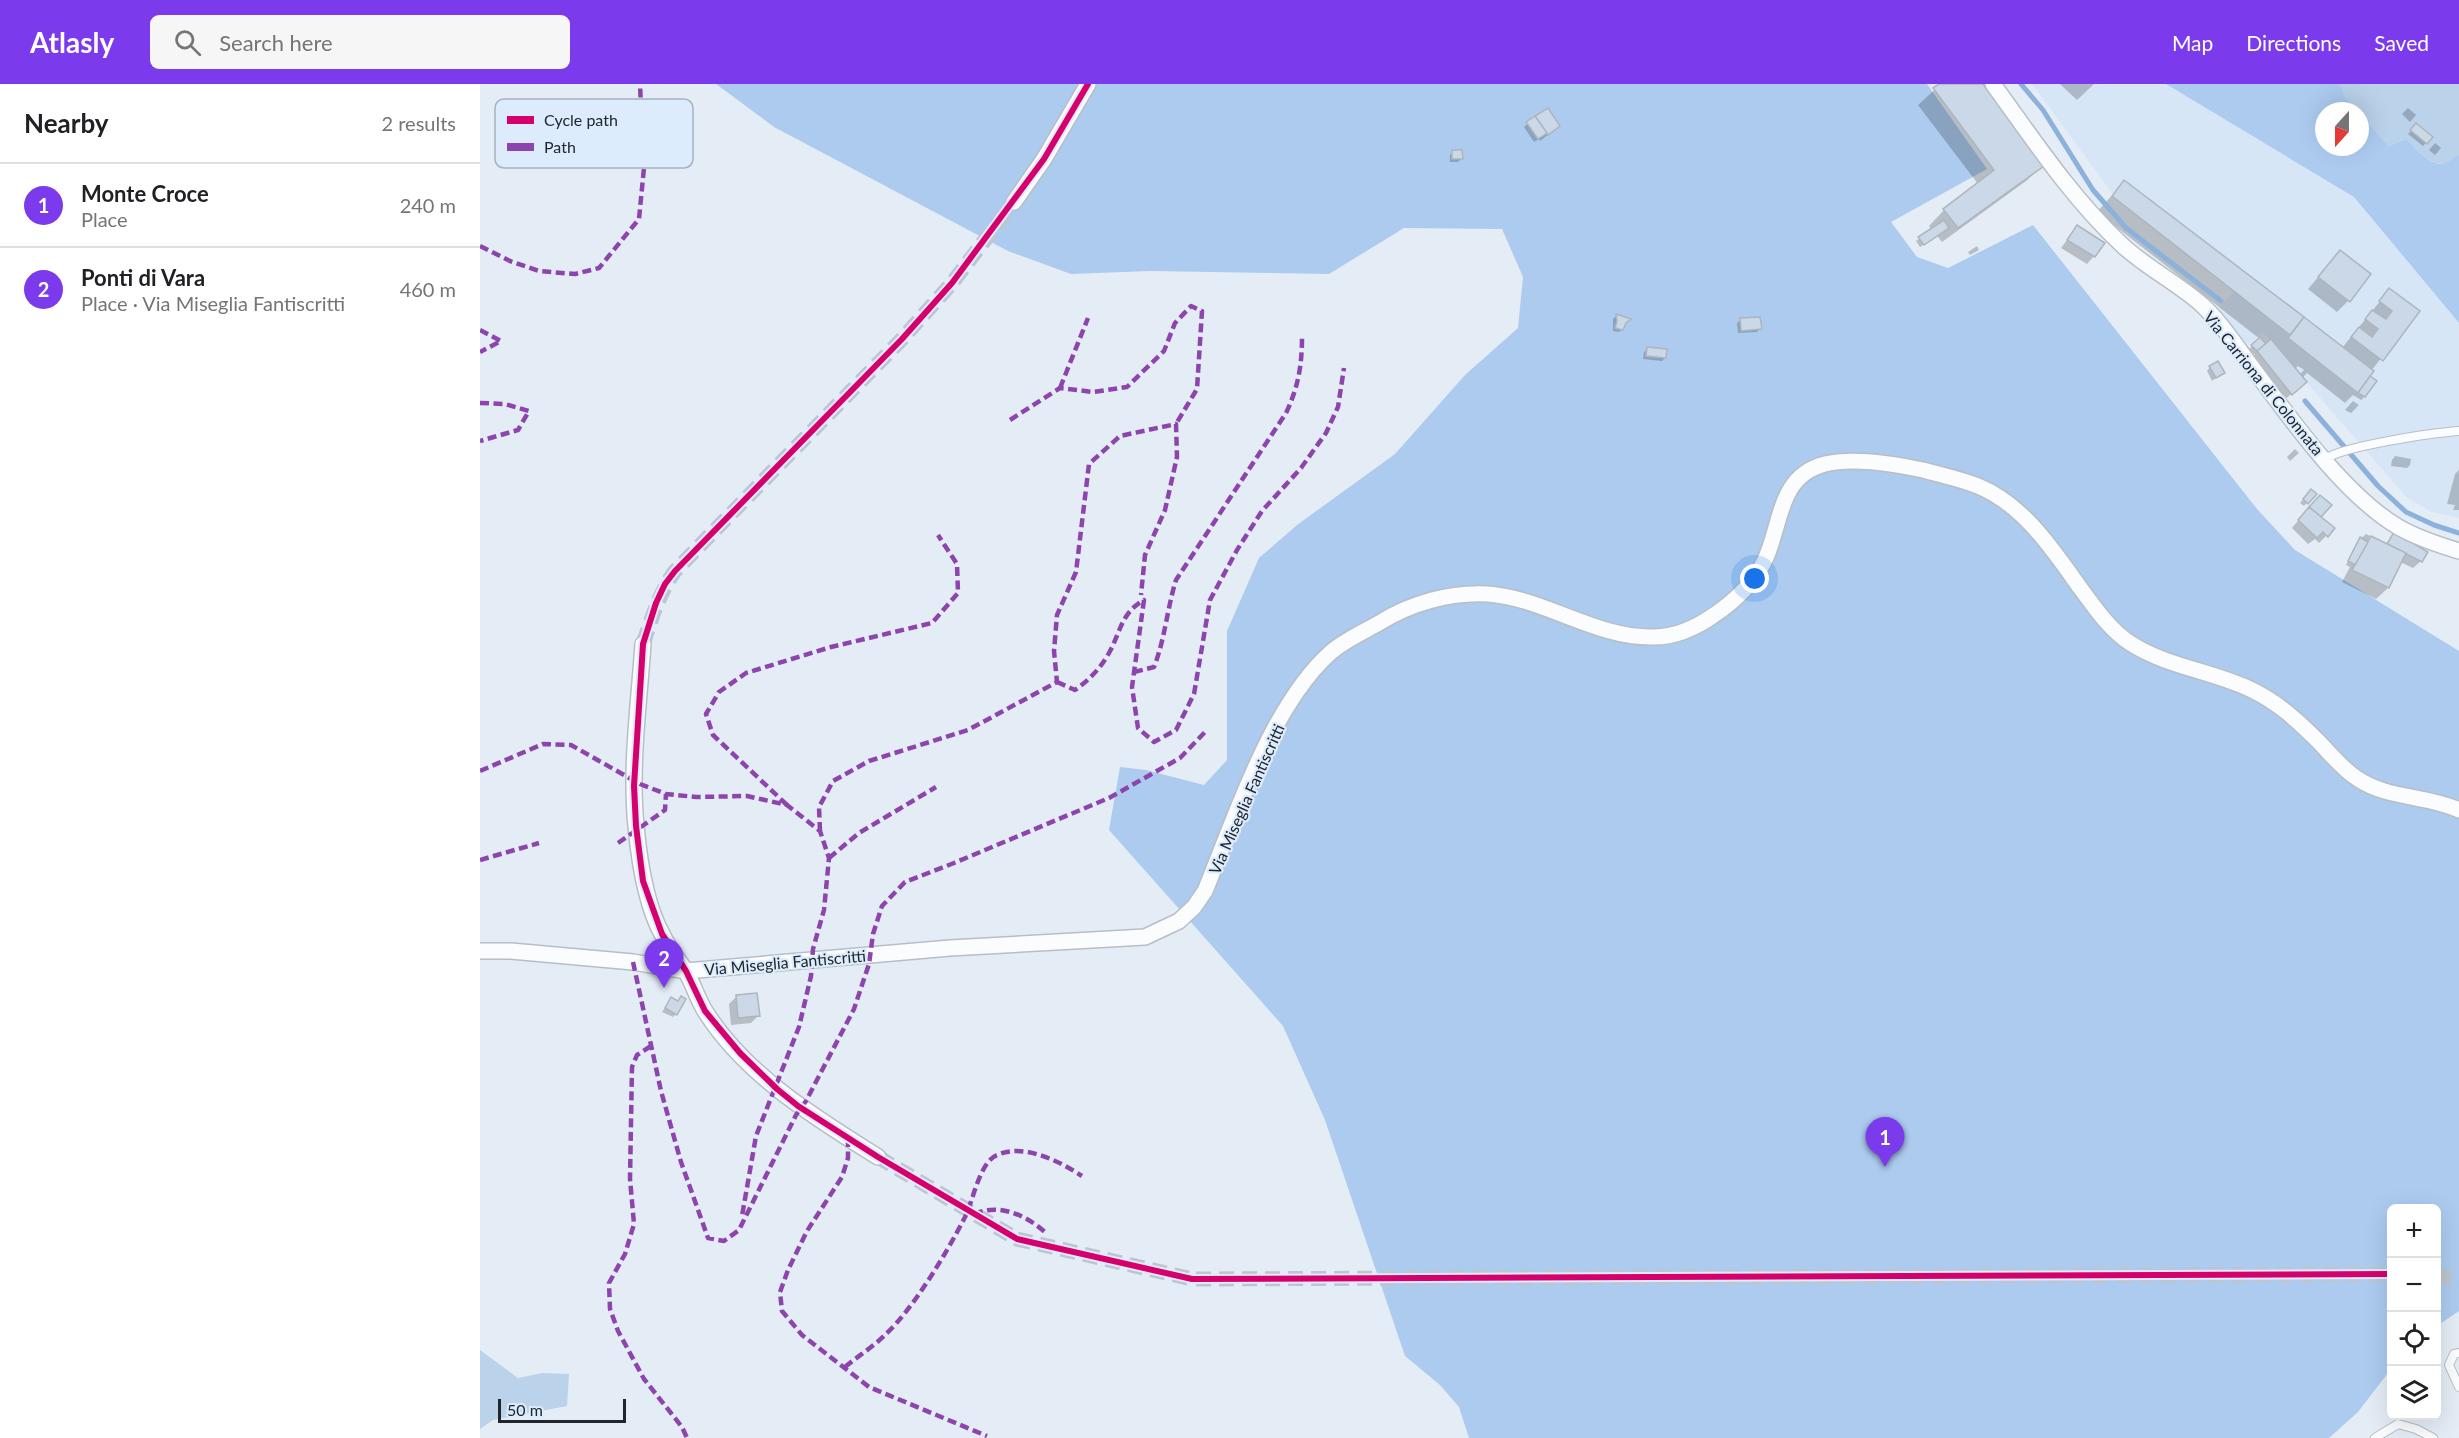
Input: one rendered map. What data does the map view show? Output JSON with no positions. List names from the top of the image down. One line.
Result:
{"streets":{"street":["Via Carriona di Colonnata","Via Miseglia Fantiscritti"]},"legend":["Cycle path","Path"],"scale_bar":"50 m","north":"bottom","page":{"header":"Atlasly","search":"Search here","nav":["Map","Directions","Saved"],"heading":["Nearby","2 results"],"list":[{"mark":"1","name":"Monte Croce","note":"Place","value":"240 m"},{"mark":"2","name":"Ponti di Vara","note":"Place · Via Miseglia Fantiscritti","value":"460 m"}],"pins":["2","1"],"map_buttons":["+","−"],"scale":"50 m"}}
